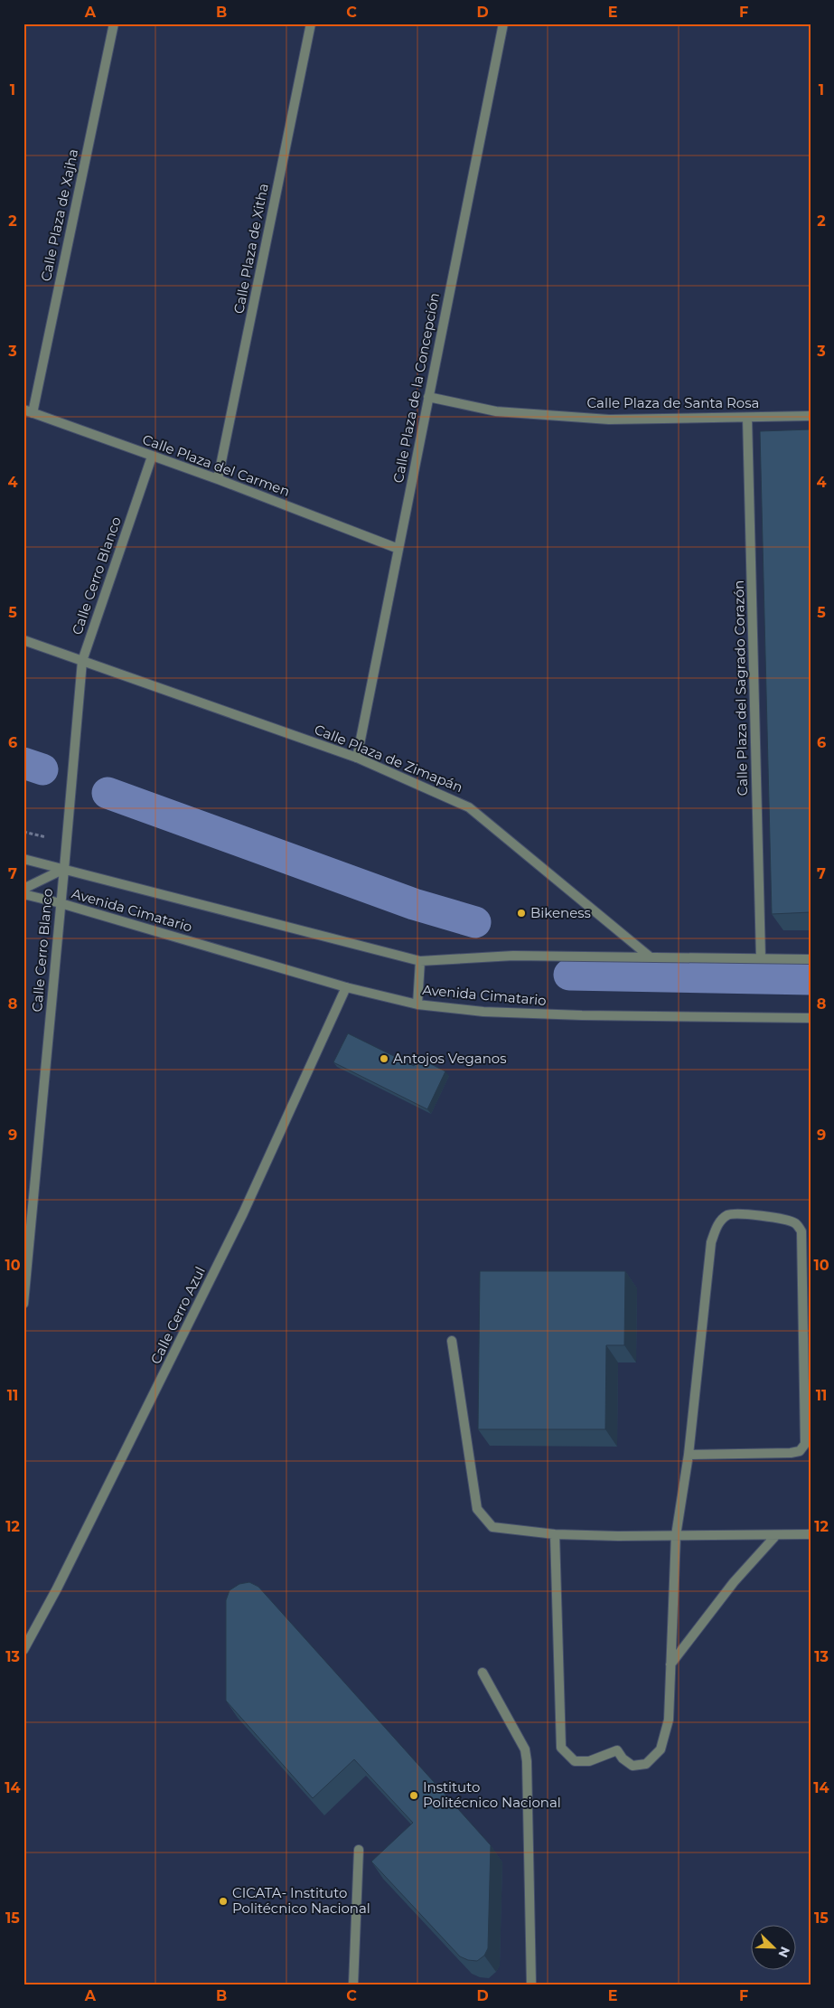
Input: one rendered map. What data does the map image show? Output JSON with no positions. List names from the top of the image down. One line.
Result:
{"streets":{"street":["Calle Plaza de Xajha","Calle Plaza de Xitha","Calle Plaza de la Concepción","Calle Plaza de Santa Rosa","Calle Plaza del Carmen","Calle Cerro Blanco","Calle Plaza del Sagrado Corazón","Calle Plaza de Zimapán","Avenida Cimatario","Calle Cerro Azul"]},"crossings":[["Calle Plaza de Xajha","Calle Plaza del Carmen"],["Calle Plaza de Xitha","Calle Plaza del Carmen"],["Calle Plaza de la Concepción","Calle Plaza de Santa Rosa"],["Calle Plaza de la Concepción","Calle Plaza del Carmen"],["Calle Plaza de la Concepción","Calle Plaza de Zimapán"],["Calle Plaza de Santa Rosa","Calle Plaza del Sagrado Corazón"],["Calle Plaza del Carmen","Calle Cerro Blanco"],["Calle Cerro Blanco","Calle Plaza de Zimapán"],["Calle Cerro Blanco","Avenida Cimatario"],["Calle Plaza del Sagrado Corazón","Avenida Cimatario"],["Calle Plaza de Zimapán","Avenida Cimatario"],["Avenida Cimatario","Calle Cerro Azul"]],"places":["Bikeness","Antojos Veganos","Instituto Politécnico Nacional","CICATA- Instituto Politécnico Nacional"],"north":"bottom right","grid":{"columns":["A","B","C","D","E","F"],"rows":["1","2","3","4","5","6","7","8","9","10","11","12","13","14","15"]}}
